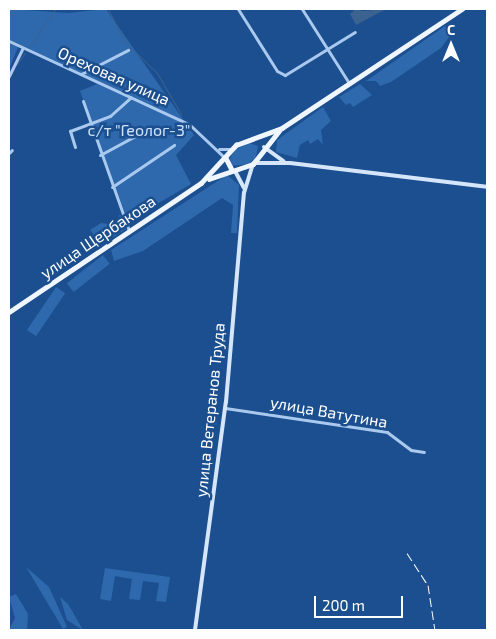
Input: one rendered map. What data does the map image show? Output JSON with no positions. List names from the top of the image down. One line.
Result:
{"streets":{"main road":["улица Щербакова","улица Ветеранов Труда"],"street":["Ореховая улица","улица Ватутина"]},"crossings":[["улица Ветеранов Труда","улица Ватутина"]],"parks":["с/т \"Геолог-3\""],"scale_bar":"200 m","north":"top"}
